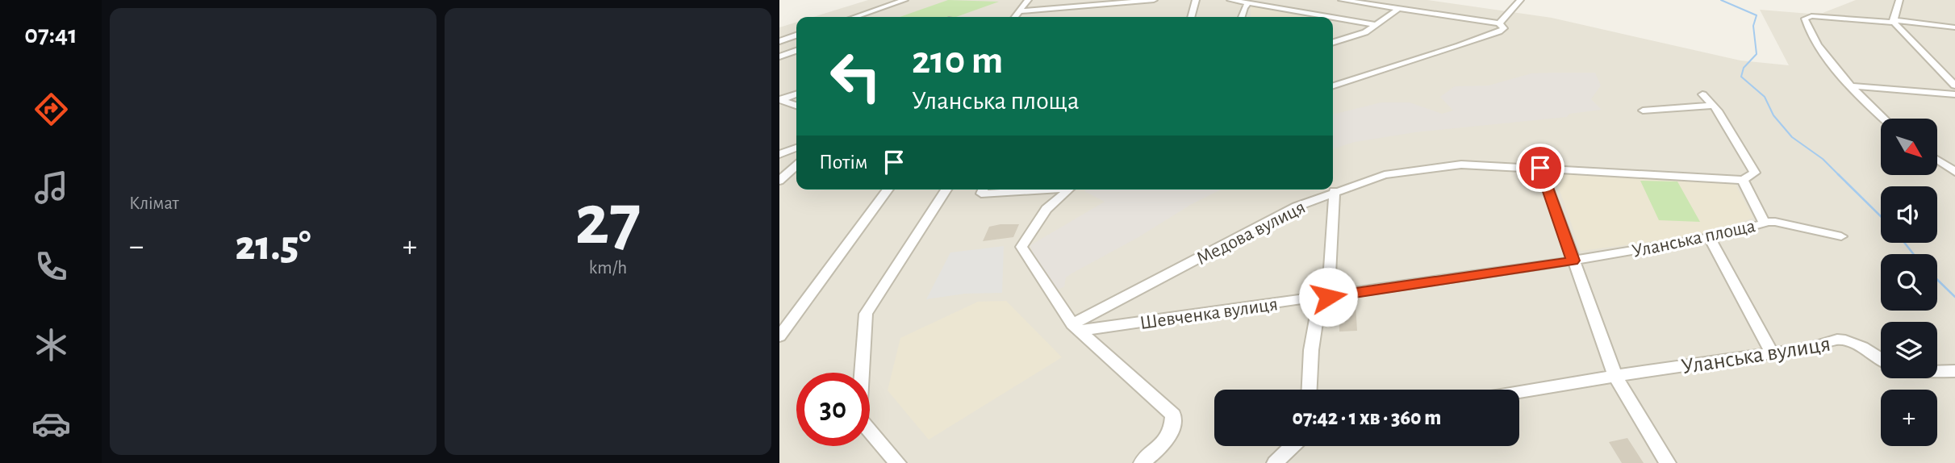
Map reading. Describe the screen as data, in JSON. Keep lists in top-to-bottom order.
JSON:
{
  "streets": {
    "street": [
      "Медова вулиця",
      "Уланська площа",
      "Шевченка вулиця",
      "Уланська вулиця"
    ]
  },
  "crossings": [
    ["Медова вулиця", "Шевченка вулиця"],
    ["Уланська площа", "Шевченка вулиця"]
  ],
  "north": "bottom right",
  "page": {
    "tabs": "07:41",
    "tile": [
      "Клімат",
      ["27", "km/h"]
    ],
    "turn": ["210 m", "Уланська площа"],
    "map_buttons": "+",
    "then": "Потім",
    "heat": ["−", "21.5°", "+"],
    "limit": "30",
    "trip": "07:42 · 1 хв · 360 m"
  }
}
